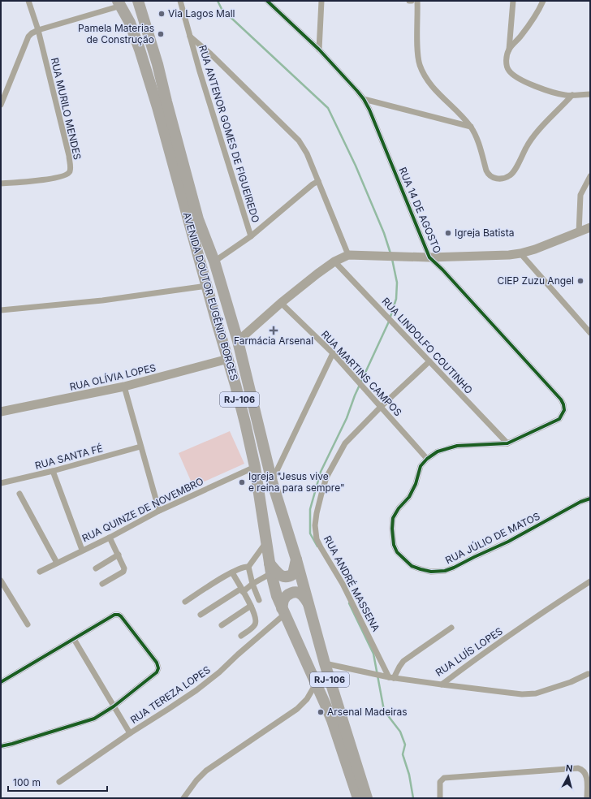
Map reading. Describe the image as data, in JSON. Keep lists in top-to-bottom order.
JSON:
{
  "streets": {
    "highway": ["AVENIDA DOUTOR EUGÊNIO BORGES", "RJ-106"],
    "street": [
      "RUA MURILO MENDES",
      "RUA ANTENOR GOMES DE FIGUEIREDO",
      "RUA 14 DE AGOSTO",
      "RUA LINDOLFO COUTINHO",
      "RUA MARTINS CAMPOS",
      "RUA OLÍVIA LOPES",
      "RUA SANTA FÉ",
      "RUA QUINZE DE NOVEMBRO",
      "RUA JÚLIO DE MATOS",
      "RUA ANDRÉ MASSENA",
      "RUA LUÍS LOPES",
      "RUA TEREZA LOPES"
    ]
  },
  "crossings": [
    ["RUA 14 DE AGOSTO", "RUA JÚLIO DE MATOS"],
    ["AVENIDA DOUTOR EUGÊNIO BORGES", "RUA OLÍVIA LOPES"],
    ["AVENIDA DOUTOR EUGÊNIO BORGES", "RUA QUINZE DE NOVEMBRO"],
    ["AVENIDA DOUTOR EUGÊNIO BORGES", "RUA LUÍS LOPES"],
    ["AVENIDA DOUTOR EUGÊNIO BORGES", "RUA TEREZA LOPES"],
    ["RUA LINDOLFO COUTINHO", "RUA JÚLIO DE MATOS"],
    ["RUA LINDOLFO COUTINHO", "RUA ANDRÉ MASSENA"],
    ["RUA MARTINS CAMPOS", "RUA JÚLIO DE MATOS"],
    ["RUA MARTINS CAMPOS", "RUA ANDRÉ MASSENA"],
    ["RUA ANDRÉ MASSENA", "RUA LUÍS LOPES"]
  ],
  "places": {
    "other": [
      "Via Lagos Mall",
      "Pamela Materias de Construção",
      "Igreja Batista",
      "CIEP Zuzu Angel",
      "Igreja \"Jesus vive e reina para sempre\"",
      "Arsenal Madeiras"
    ],
    "health": ["Farmácia Arsenal"]
  },
  "scale_bar": "100 m",
  "north": "top"
}
